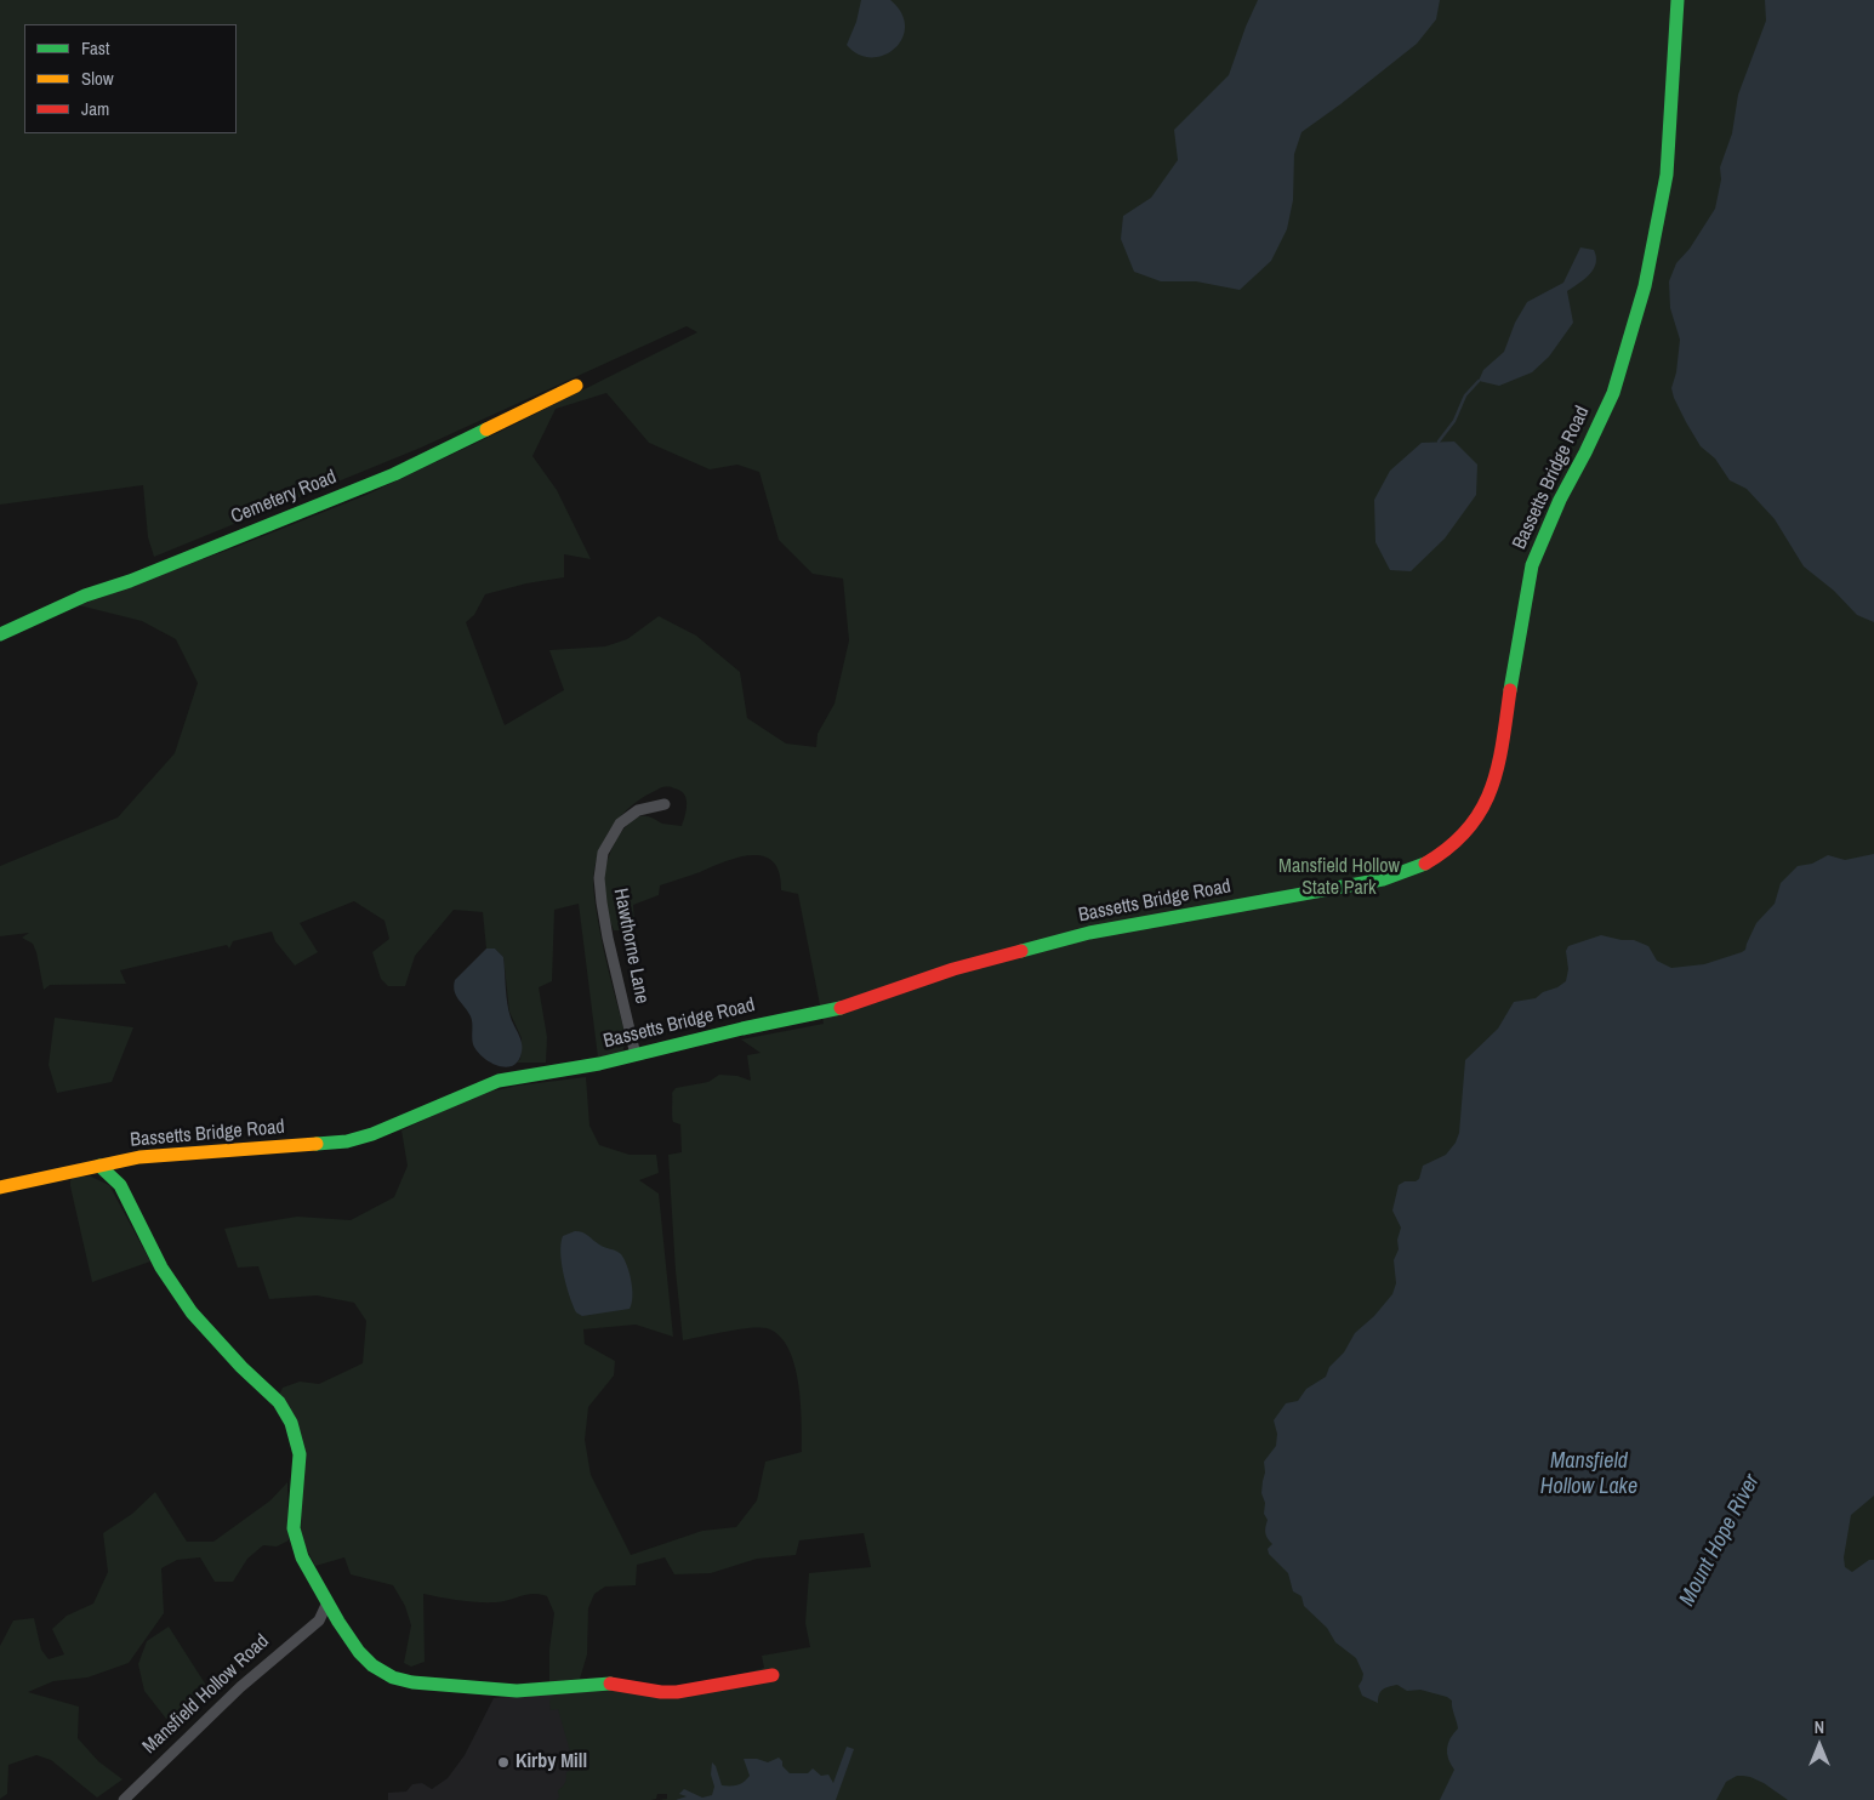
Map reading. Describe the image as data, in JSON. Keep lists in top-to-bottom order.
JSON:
{
  "streets": {
    "street": [
      "Bassetts Bridge Road",
      "Cemetery Road",
      "Hawthorne Lane",
      "Mansfield Hollow Road"
    ]
  },
  "crossings": [
    ["Bassetts Bridge Road", "Hawthorne Lane"]
  ],
  "water": ["Mansfield Hollow Lake", "Mount Hope River"],
  "parks": ["Mansfield Hollow State Park"],
  "places": ["Kirby Mill"],
  "legend": ["Fast", "Slow", "Jam"],
  "north": "top"
}
